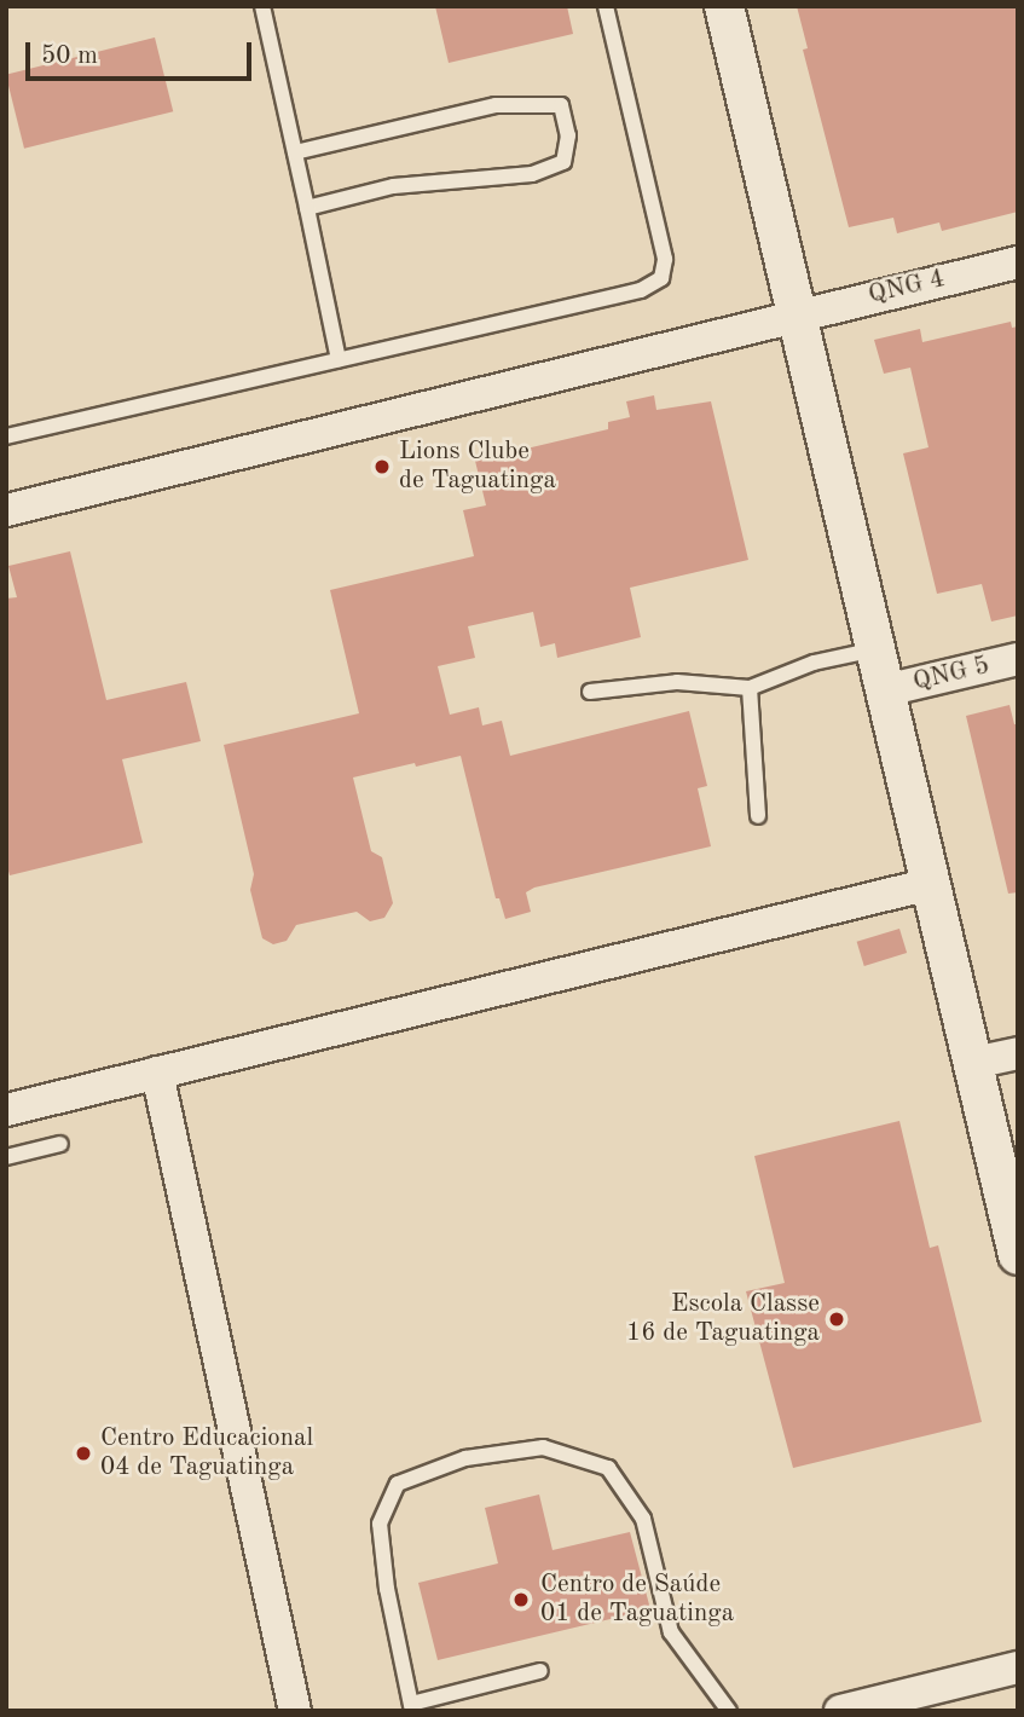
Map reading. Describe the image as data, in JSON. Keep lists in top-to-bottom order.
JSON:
{
  "streets": {
    "street": ["QNG 4", "QNG 5"]
  },
  "places": [
    "Lions Clube de Taguatinga",
    "Escola Classe 16 de Taguatinga",
    "Centro Educacional 04 de Taguatinga",
    "Centro de Saúde 01 de Taguatinga"
  ],
  "scale_bar": "50 m"
}
